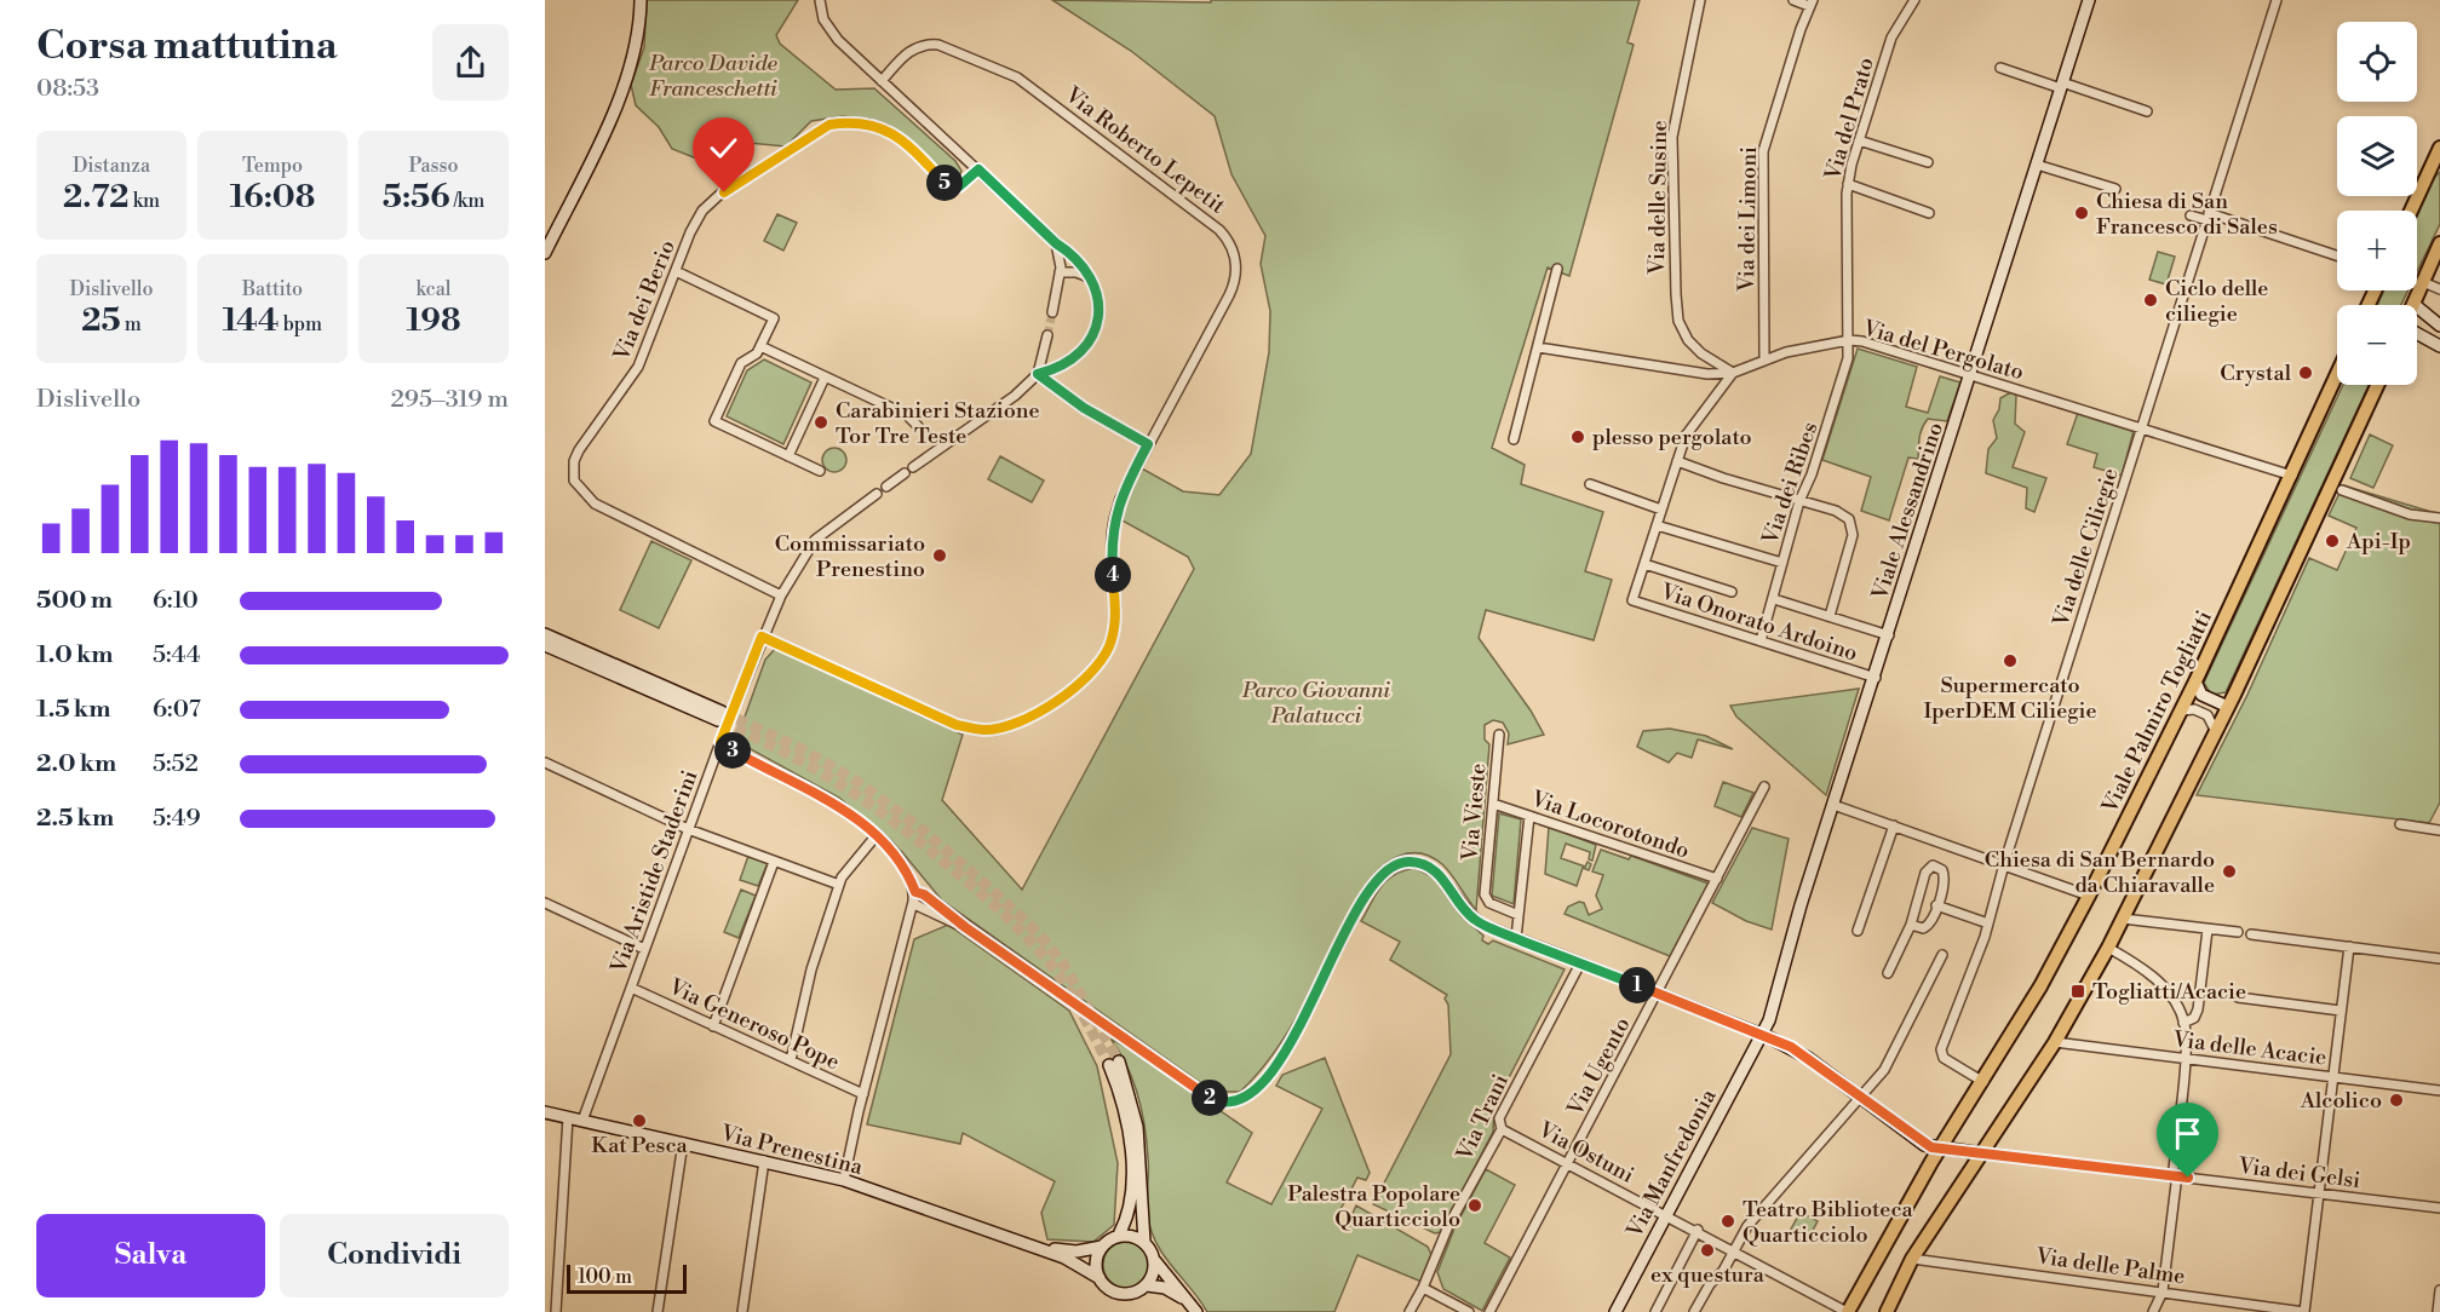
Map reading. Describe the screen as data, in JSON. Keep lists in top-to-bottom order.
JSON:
{
  "streets": {
    "main road": ["Viale Palmiro Togliatti"],
    "street": [
      "Via del Prato",
      "Via Roberto Lepetit",
      "Via delle Susine",
      "Via dei Limoni",
      "Via dei Berio",
      "Via del Pergolato",
      "Via dei Ribes",
      "Viale Alessandrino",
      "Via delle Ciliegie",
      "Via Onorato Ardoino",
      "Via Vieste",
      "Via Locorotondo",
      "Via Aristide Staderini",
      "Via Generoso Pope",
      "Via delle Acacie",
      "Via Ugento",
      "Via Trani",
      "Via Prenestina",
      "Via Ostuni",
      "Via Manfredonia",
      "Via dei Gelsi",
      "Via delle Palme"
    ]
  },
  "crossings": [
    ["Via del Prato", "Via del Pergolato"],
    ["Via del Prato", "Via dei Ribes"],
    ["Via Roberto Lepetit", "Via Aristide Staderini"],
    ["Via delle Susine", "Via del Pergolato"],
    ["Via dei Limoni", "Via del Pergolato"],
    ["Via dei Berio", "Via Aristide Staderini"],
    ["Via del Pergolato", "Via dei Ribes"],
    ["Via del Pergolato", "Viale Alessandrino"],
    ["Via del Pergolato", "Via delle Ciliegie"],
    ["Via del Pergolato", "Via Onorato Ardoino"],
    ["Via del Pergolato", "Viale Palmiro Togliatti"],
    ["Viale Alessandrino", "Via Onorato Ardoino"],
    ["Viale Alessandrino", "Via Manfredonia"],
    ["Via delle Ciliegie", "Viale Palmiro Togliatti"],
    ["Viale Palmiro Togliatti", "Via Ostuni"],
    ["Via Vieste", "Via Locorotondo"],
    ["Via Locorotondo", "Via Ugento"],
    ["Via Aristide Staderini", "Via Generoso Pope"],
    ["Via Aristide Staderini", "Via Prenestina"],
    ["Via Ugento", "Via Ostuni"],
    ["Via Trani", "Via Ostuni"],
    ["Via Ostuni", "Via Manfredonia"]
  ],
  "parks": ["Parco Davide Franceschetti", "Parco Giovanni Palatucci"],
  "places": {
    "other": [
      "Chiesa di San Francesco di Sales",
      "Ciclo delle ciliegie",
      "Crystal",
      "Carabinieri Stazione Tor Tre Teste",
      "plesso pergolato",
      "Api-Ip",
      "Commissariato Prenestino",
      "Supermercato IperDEM Ciliegie",
      "Chiesa di San Bernardo da Chiaravalle",
      "Alcolico",
      "Kat Pesca",
      "Palestra Popolare Quarticciolo",
      "Teatro Biblioteca Quarticciolo",
      "ex questura"
    ],
    "transit": ["Togliatti/Acacie"]
  },
  "scale_bar": "100 m",
  "page": {
    "heading": ["Corsa mattutina", "08:53"],
    "map_buttons": ["+", "−"],
    "stats": [
      ["Distanza", "2.72 km"],
      ["Tempo", "16:08"],
      ["Passo", "5:56 /km"],
      ["Dislivello", "25 m"],
      ["Battito", "144 bpm"],
      ["kcal", "198"]
    ],
    "pins": [
      "5",
      "4",
      "3",
      "1",
      "2"
    ],
    "chart": ["Dislivello", "295–319 m"],
    "list": [
      {
        "name": "500 m",
        "note": "6:10"
      },
      {
        "name": "1.0 km",
        "note": "5:44"
      },
      {
        "name": "1.5 km",
        "note": "6:07"
      },
      {
        "name": "2.0 km",
        "note": "5:52"
      },
      {
        "name": "2.5 km",
        "note": "5:49"
      }
    ],
    "buttons": ["Salva", "Condividi"],
    "scale": "100 m"
  }
}
